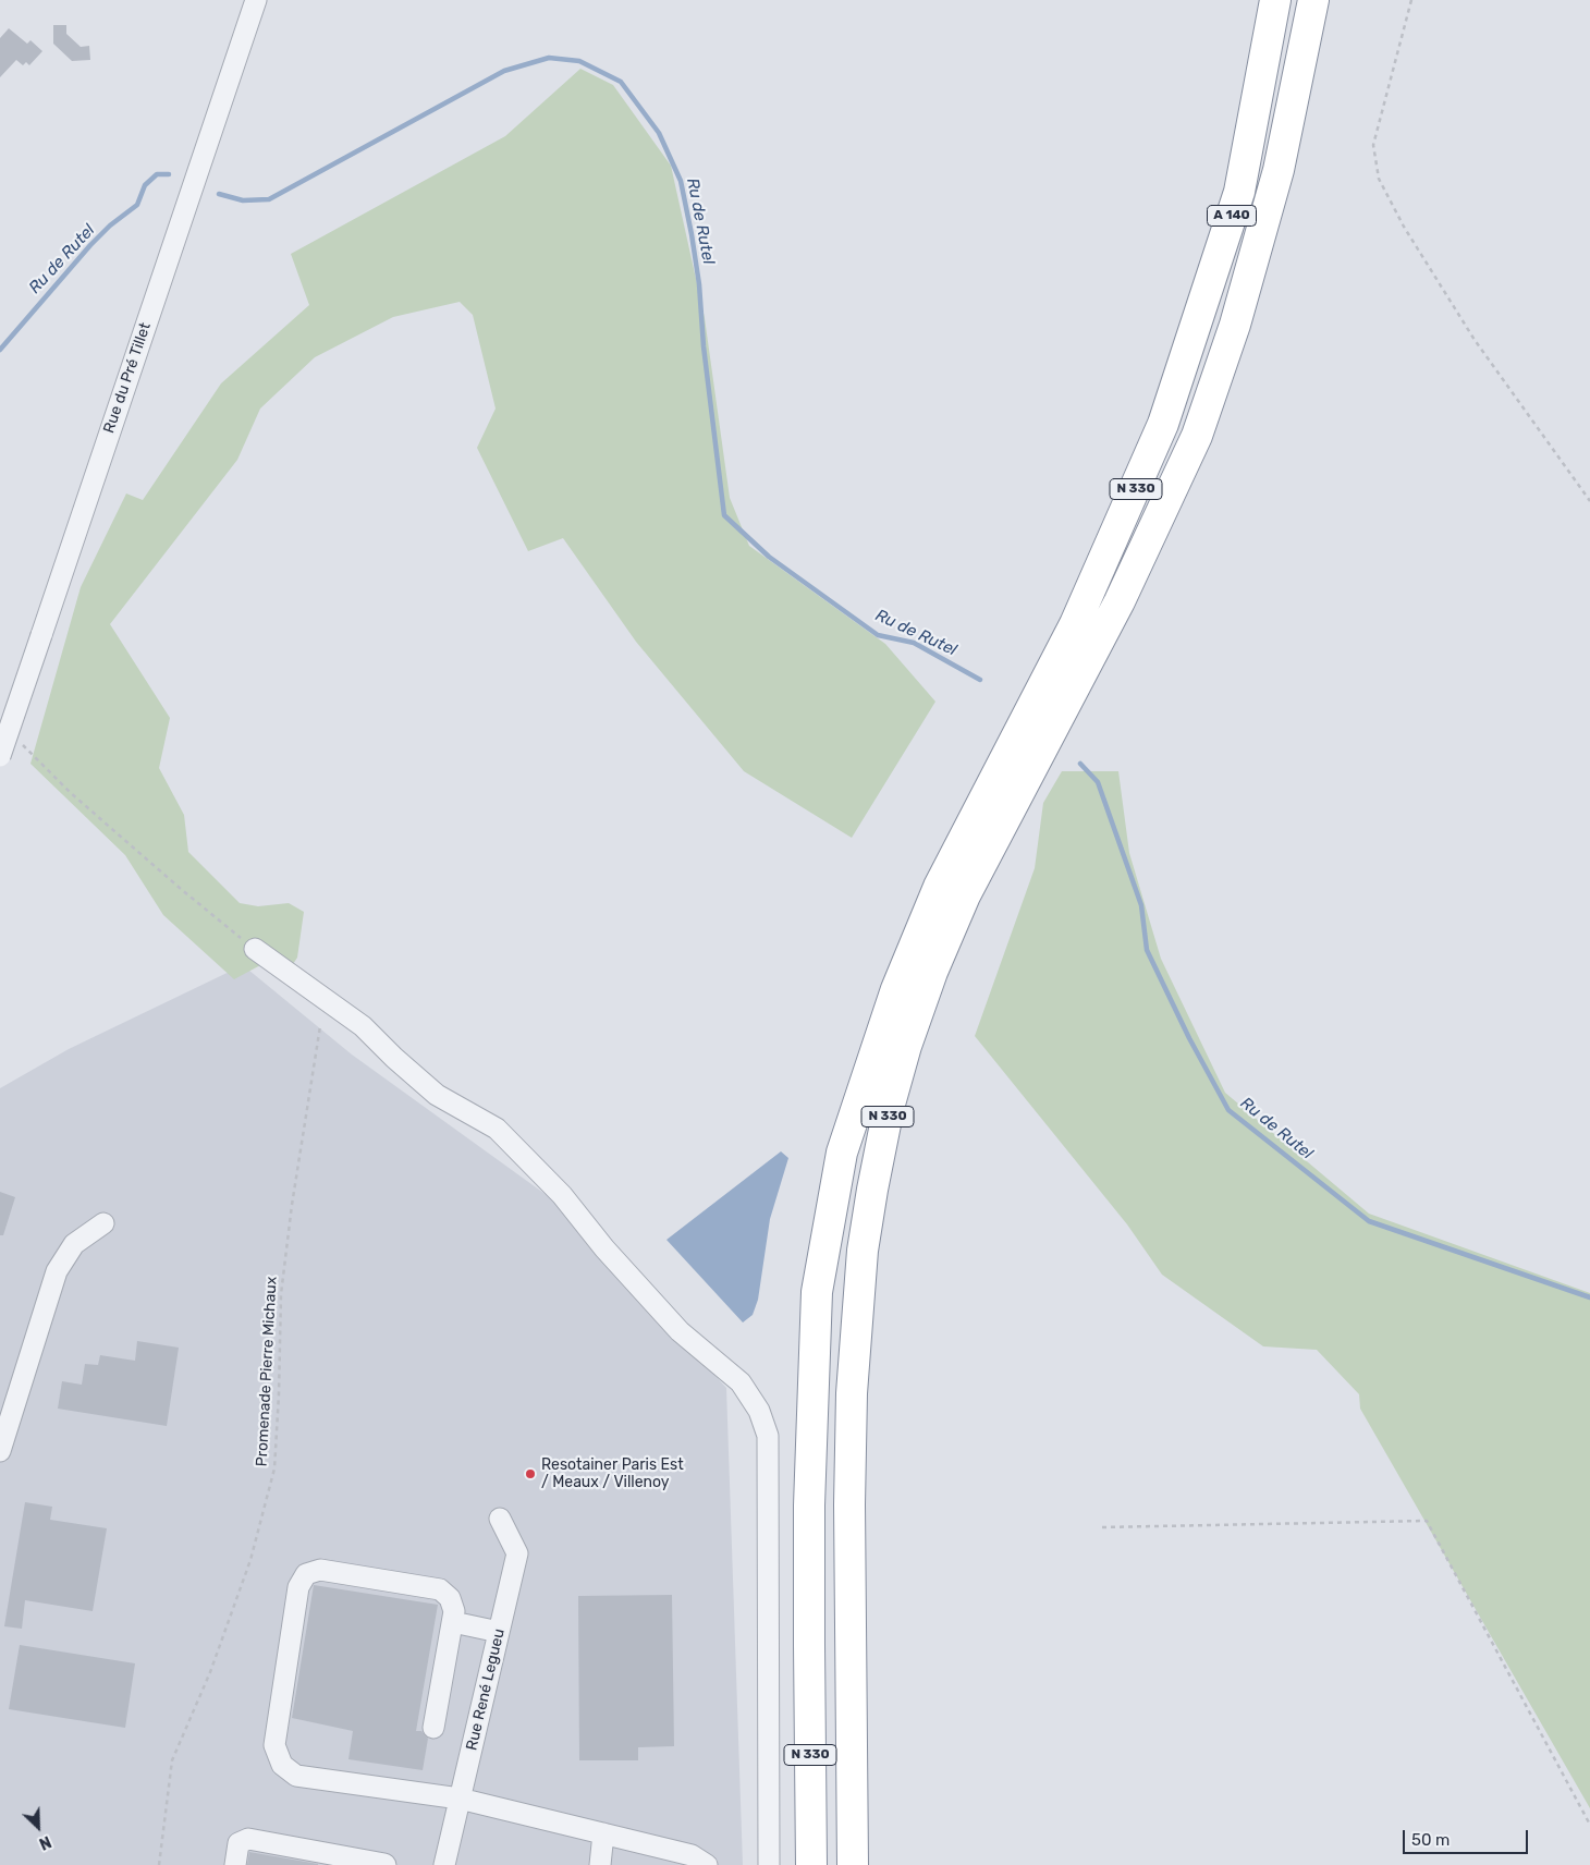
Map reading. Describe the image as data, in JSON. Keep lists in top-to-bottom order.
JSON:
{
  "streets": {
    "highway": ["A 140", "N 330"],
    "street": ["Rue du Pré Tillet", "Rue René Legueu"],
    "path": ["Promenade Pierre Michaux"]
  },
  "crossings": [
    ["A 140", "N 330"]
  ],
  "water": ["Ru de Rutel"],
  "places": ["Resotainer Paris Est / Meaux / Villenoy"],
  "scale_bar": "50 m",
  "north": "bottom right"
}
